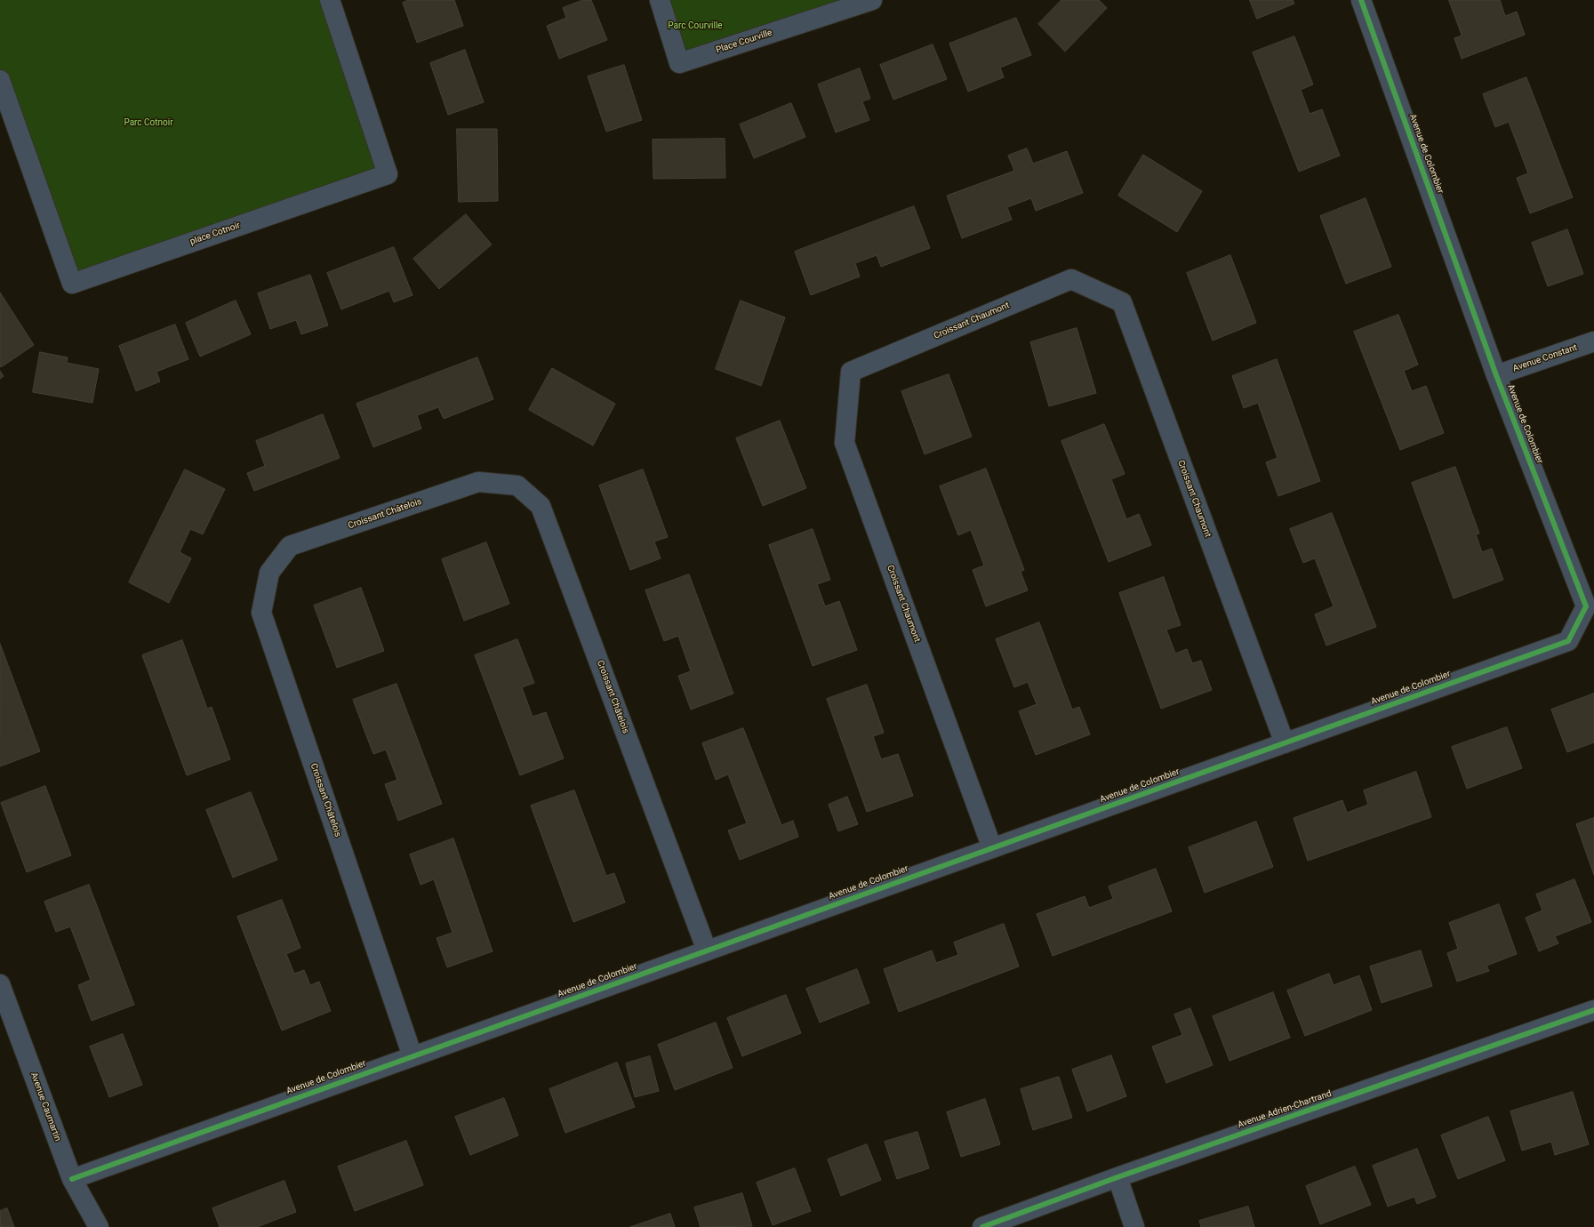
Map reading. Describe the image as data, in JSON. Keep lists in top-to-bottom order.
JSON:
{
  "streets": {
    "street": [
      "Place Courville",
      "Avenue de Colombier",
      "place Cotnoir",
      "Croissant Chaumont",
      "Avenue Constant",
      "Croissant Châtelois",
      "Avenue Caumartin",
      "Avenue Adrien-Chartrand"
    ]
  },
  "crossings": [
    ["Avenue de Colombier", "Croissant Chaumont"],
    ["Avenue de Colombier", "Avenue Constant"],
    ["Avenue de Colombier", "Croissant Châtelois"],
    ["Avenue de Colombier", "Avenue Caumartin"]
  ],
  "parks": ["Parc Courville", "Parc Cotnoir"]
}
